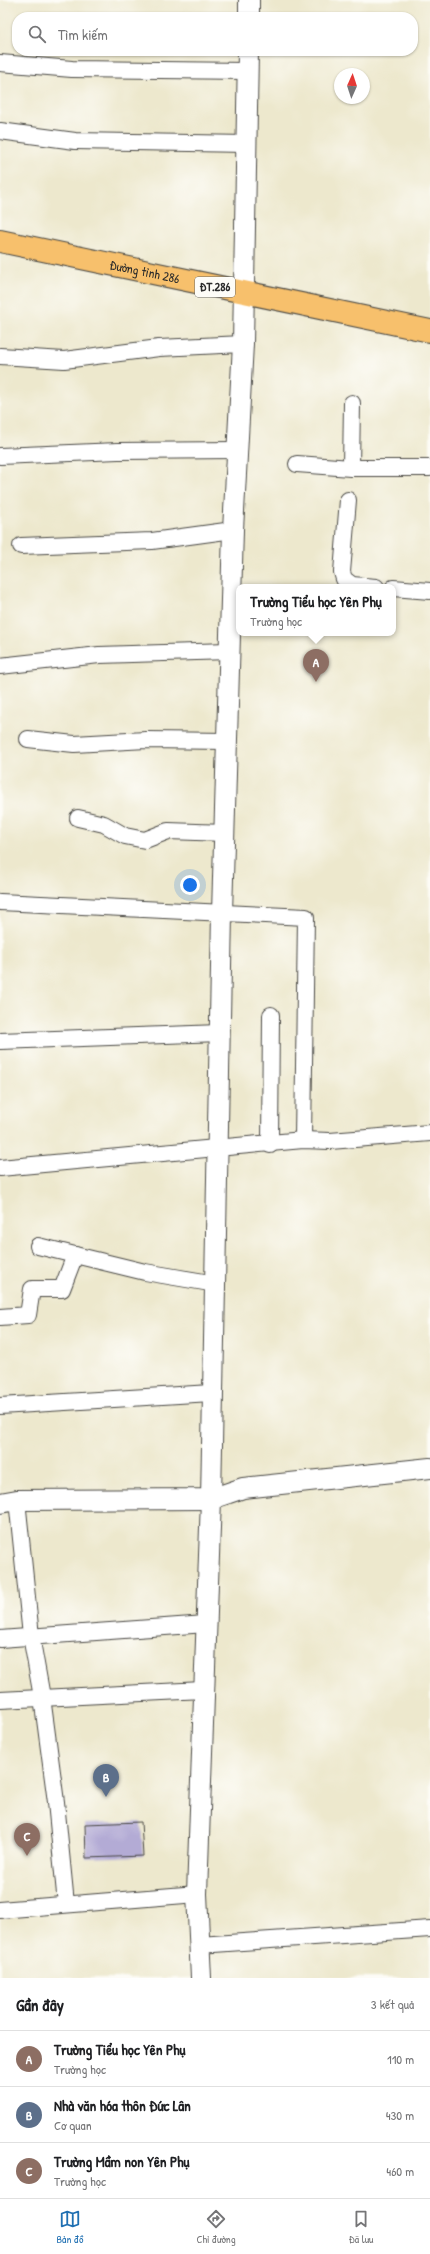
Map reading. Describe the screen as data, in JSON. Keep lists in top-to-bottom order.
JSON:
{
  "streets": {
    "main road": ["Đường tỉnh 286", "ĐT.286"]
  },
  "north": "top",
  "page": {
    "search": "Tìm kiếm",
    "popup": ["Trường Tiểu học Yên Phụ", "Trường học"],
    "pins": ["A", "B", "C"],
    "heading": ["Gần đây", "3 kết quả"],
    "list": [
      {
        "mark": "A",
        "name": "Trường Tiểu học Yên Phụ",
        "note": "Trường học",
        "value": "110 m"
      },
      {
        "mark": "B",
        "name": "Nhà văn hóa thôn Đức Lân",
        "note": "Cơ quan",
        "value": "430 m"
      },
      {
        "mark": "C",
        "name": "Trường Mầm non Yên Phụ",
        "note": "Trường học",
        "value": "460 m"
      }
    ],
    "nav": ["Bản đồ", "Chỉ đường", "Đã lưu"]
  }
}
